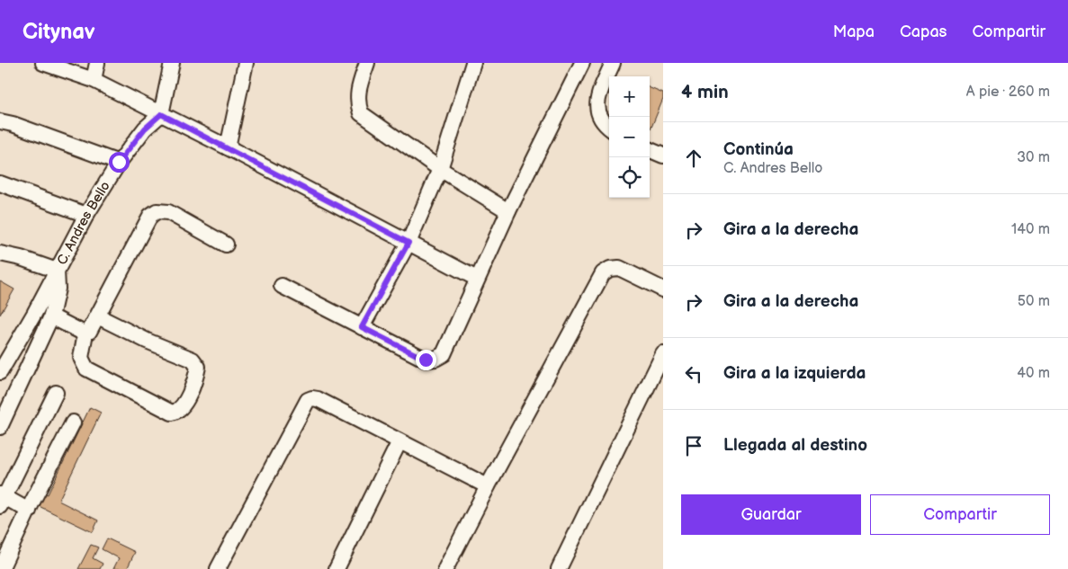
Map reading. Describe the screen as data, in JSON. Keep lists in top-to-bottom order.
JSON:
{
  "streets": {
    "street": ["C. Andres Bello"]
  },
  "page": {
    "header": "Citynav",
    "nav": ["Mapa", "Capas", "Compartir"],
    "heading": ["4 min", "A pie · 260 m"],
    "map_buttons": ["+", "−"],
    "list": [
      ["Continúa", "C. Andres Bello", "30 m"],
      ["Gira a la derecha", "140 m"],
      ["Gira a la derecha", "50 m"],
      ["Gira a la izquierda", "40 m"],
      "Llegada al destino"
    ],
    "buttons": ["Guardar", "Compartir"]
  }
}
